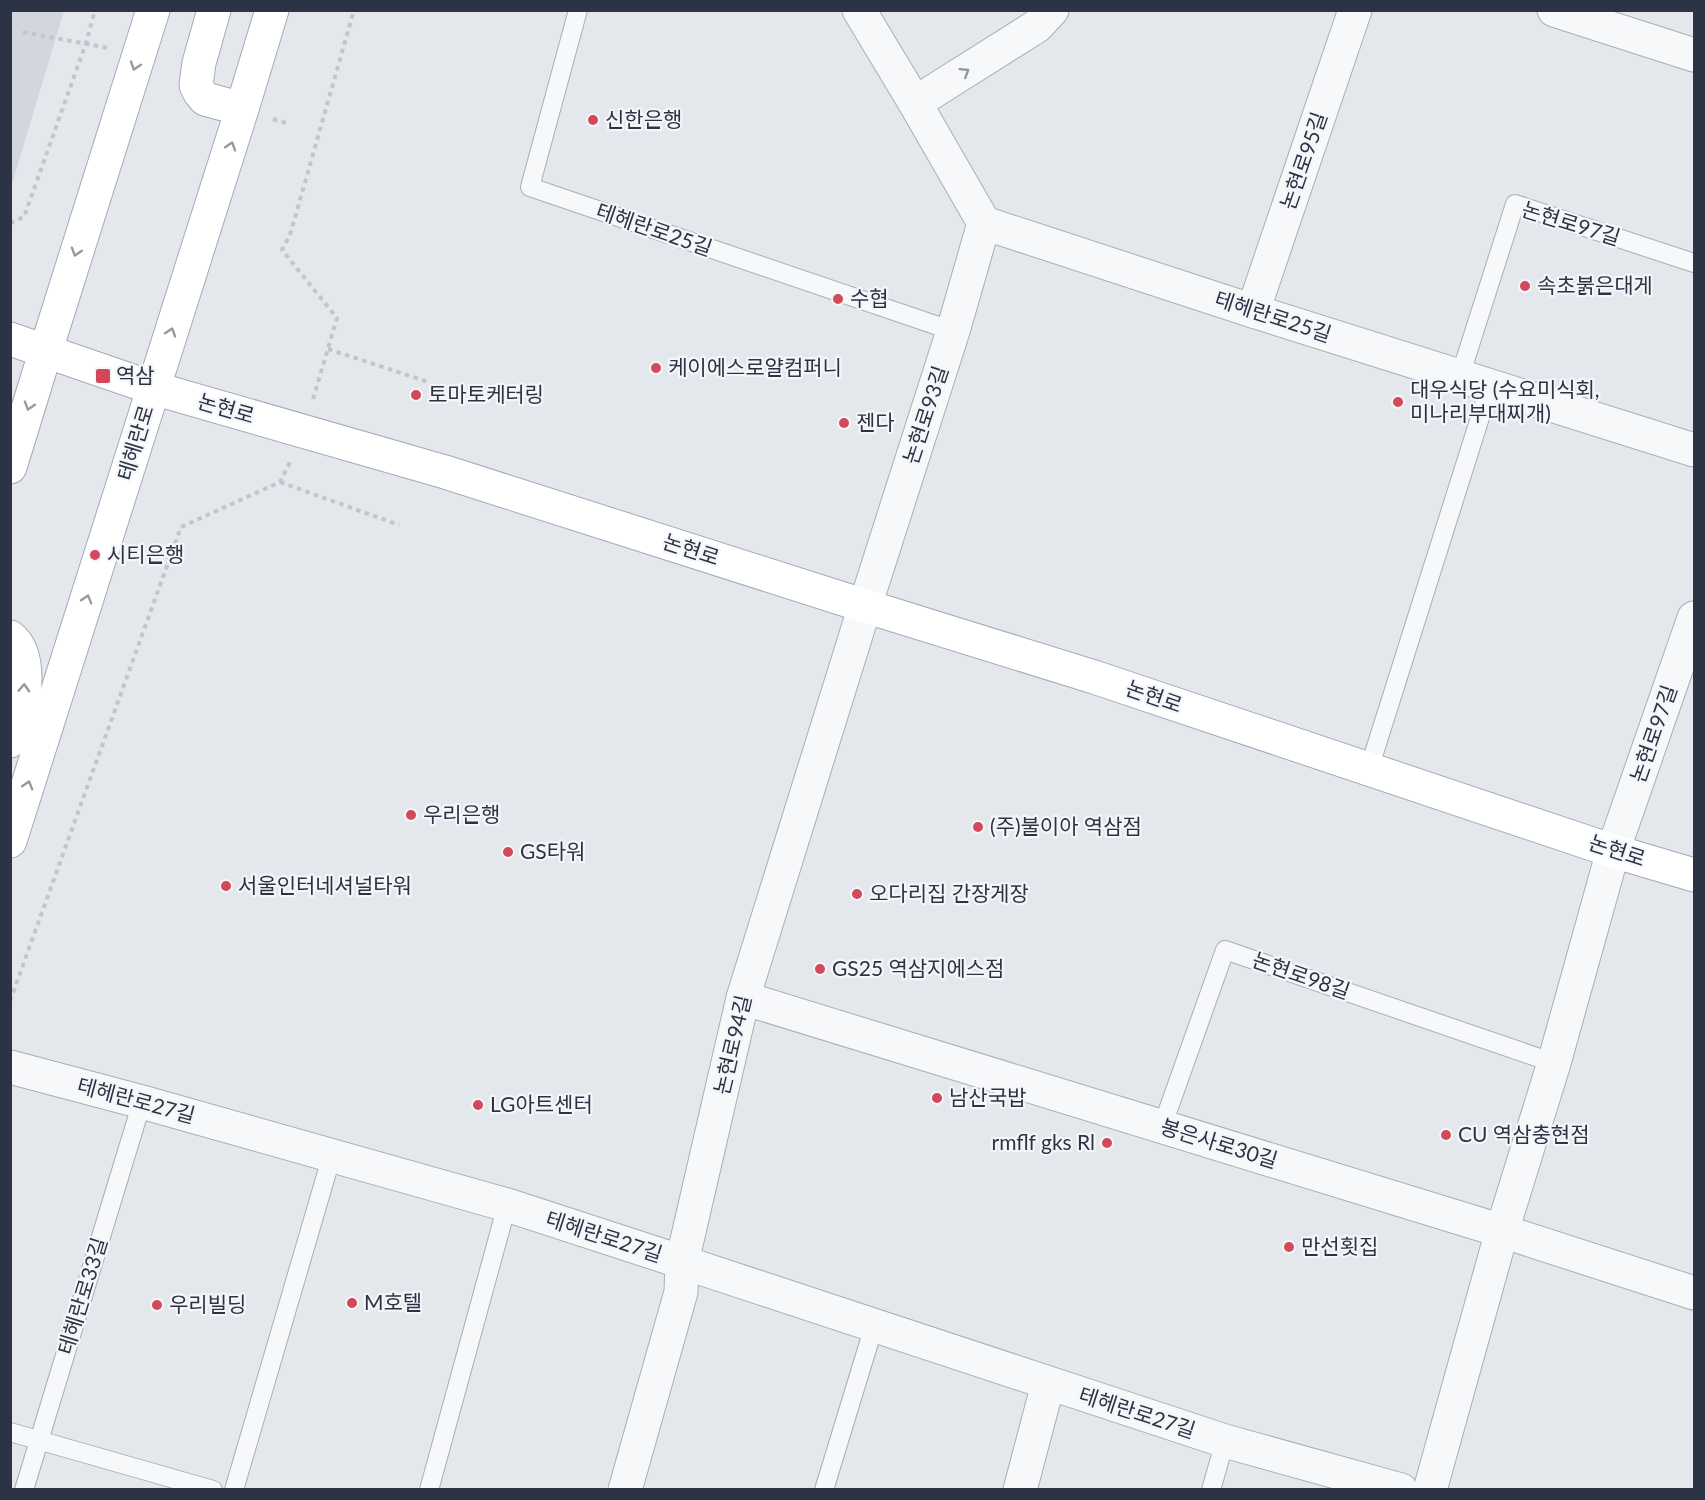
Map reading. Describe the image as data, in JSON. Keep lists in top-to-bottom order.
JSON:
{
  "streets": {
    "main road": ["논현로", "테헤란로"],
    "street": [
      "논현로95길",
      "논현로97길",
      "테헤란로25길",
      "논현로93길",
      "논현로94길",
      "테헤란로27길",
      "봉은사로30길"
    ],
    "lane": ["논현로98길", "테헤란로33길"]
  },
  "crossings": [
    ["논현로95길", "테헤란로25길"],
    ["논현로97길", "테헤란로25길"],
    ["논현로97길", "논현로"],
    ["테헤란로25길", "논현로93길"],
    ["논현로", "논현로93길"],
    ["논현로", "테헤란로"],
    ["논현로", "논현로94길"],
    ["논현로93길", "논현로94길"],
    ["논현로98길", "봉은사로30길"],
    ["논현로94길", "테헤란로27길"],
    ["논현로94길", "봉은사로30길"],
    ["테헤란로27길", "테헤란로33길"]
  ],
  "places": {
    "other": [
      "신한은행",
      "속초붉은대게",
      "수협",
      "케이에스로얄컴퍼니",
      "토마토케터링",
      "대우식당 (수요미식회, 미나리부대찌개)",
      "젠다",
      "시티은행",
      "우리은행",
      "(주)불이아 역삼점",
      "GS타워",
      "서울인터네셔널타워",
      "오다리집 간장게장",
      "GS25 역삼지에스점",
      "남산국밥",
      "LG아트센터",
      "CU 역삼충현점",
      "rmflf gks Rl",
      "만선횟집",
      "M호텔",
      "우리빌딩"
    ],
    "transit": ["역삼"]
  }
}
